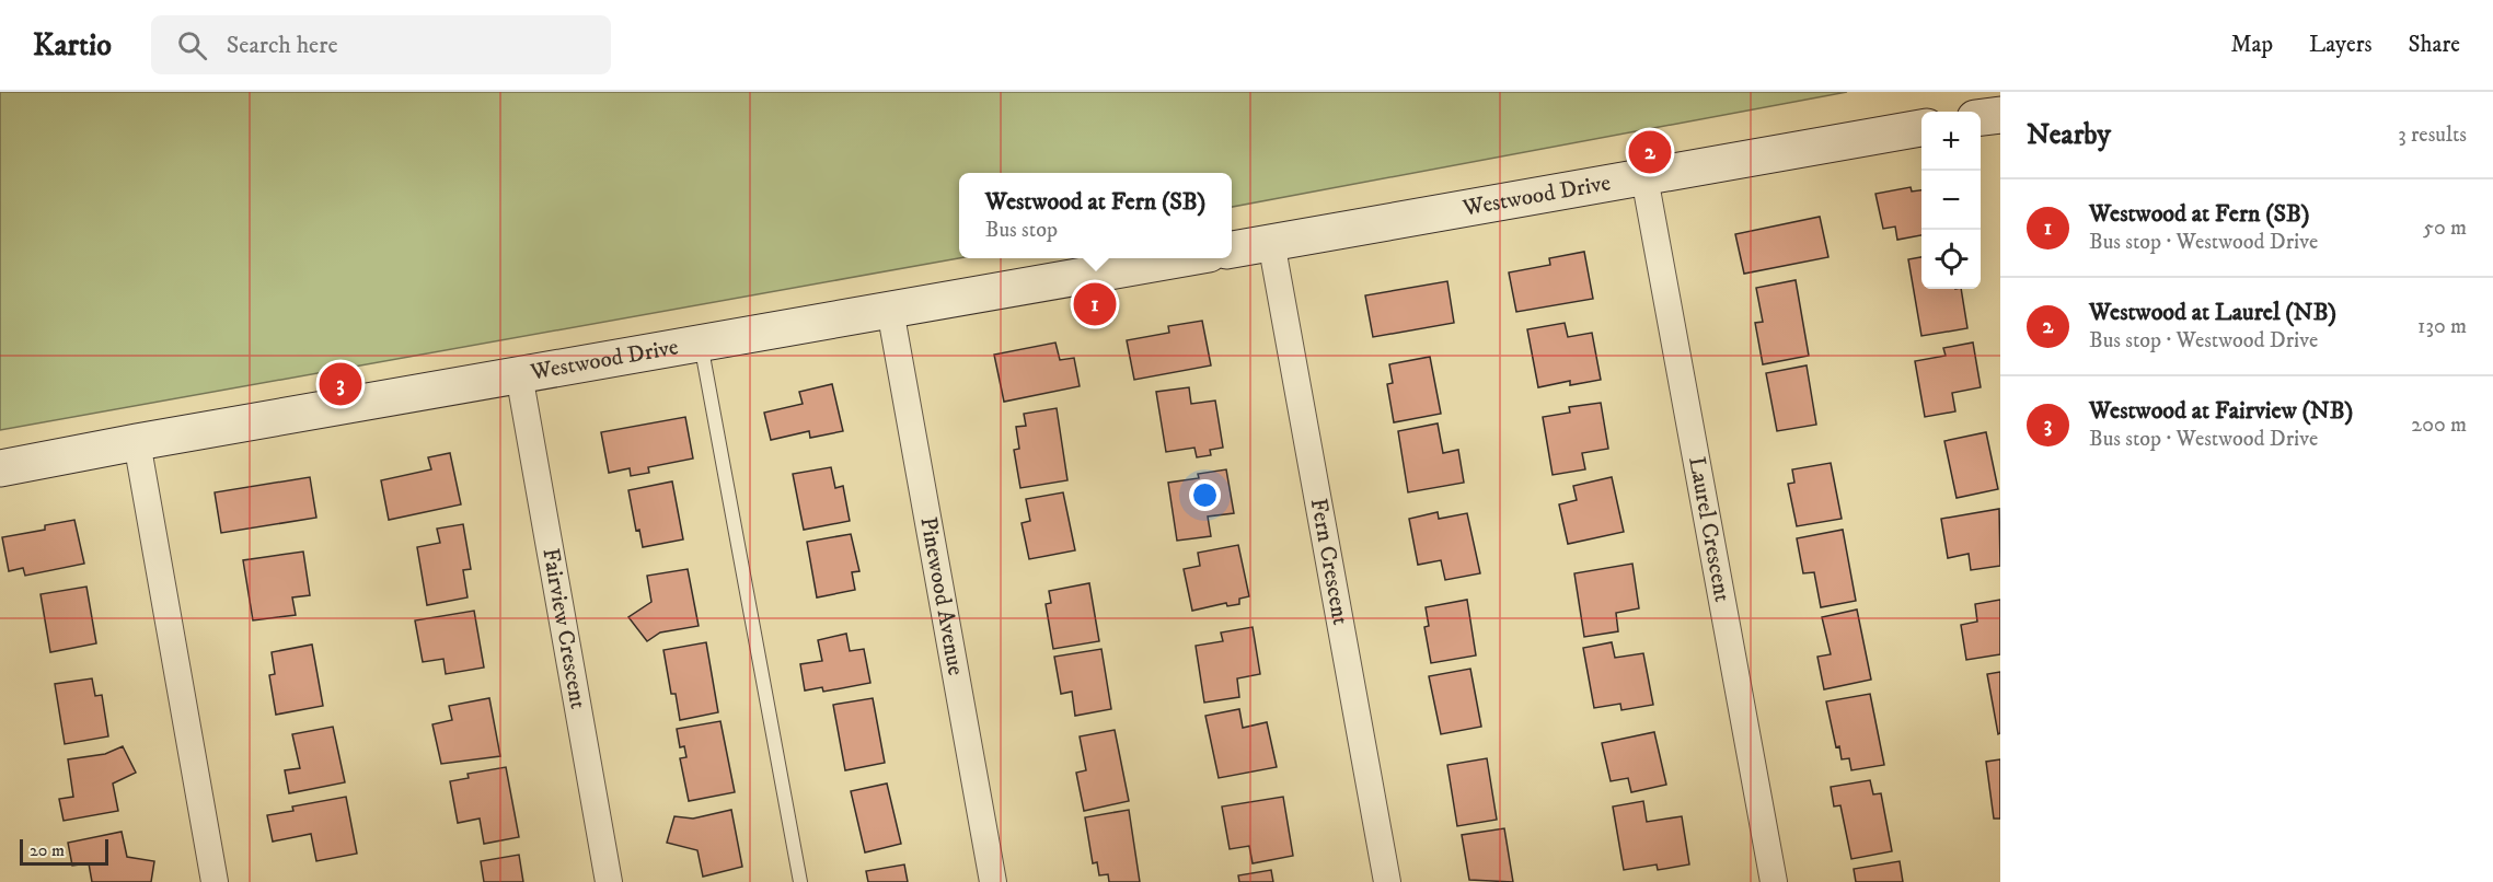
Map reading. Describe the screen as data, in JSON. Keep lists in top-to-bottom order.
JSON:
{
  "streets": {
    "street": [
      "Westwood Drive",
      "Laurel Crescent",
      "Fern Crescent",
      "Pinewood Avenue",
      "Fairview Crescent"
    ]
  },
  "crossings": [
    ["Westwood Drive", "Laurel Crescent"],
    ["Westwood Drive", "Fern Crescent"],
    ["Westwood Drive", "Pinewood Avenue"],
    ["Westwood Drive", "Fairview Crescent"]
  ],
  "scale_bar": "20 m",
  "page": {
    "header": "Kartio",
    "search": "Search here",
    "nav": ["Map", "Layers", "Share"],
    "heading": ["Nearby", "3 results"],
    "map_buttons": ["+", "−"],
    "pins": ["2", "1", "3"],
    "popup": ["Westwood at Fern (SB)", "Bus stop"],
    "list": [
      {
        "mark": "1",
        "name": "Westwood at Fern (SB)",
        "note": "Bus stop · Westwood Drive",
        "value": "50 m"
      },
      {
        "mark": "2",
        "name": "Westwood at Laurel (NB)",
        "note": "Bus stop · Westwood Drive",
        "value": "130 m"
      },
      {
        "mark": "3",
        "name": "Westwood at Fairview (NB)",
        "note": "Bus stop · Westwood Drive",
        "value": "200 m"
      }
    ],
    "scale": "20 m"
  }
}
